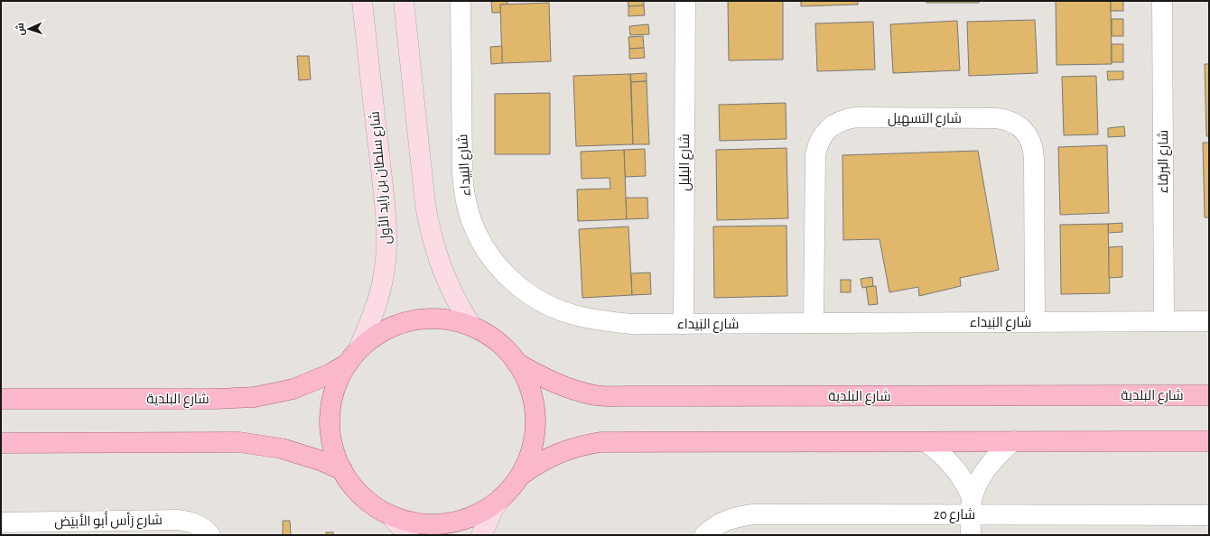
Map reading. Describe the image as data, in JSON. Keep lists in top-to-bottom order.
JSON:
{
  "streets": {
    "main road": ["شارع سلطان بن زايد الأول", "شارع البلدية"],
    "street": [
      "شارع التسهيل",
      "شارع البرقاء",
      "شارع البليل",
      "شارع البَيداء",
      "شارع 20",
      "شارع رَأس أَبو الأَبيَض"
    ]
  },
  "crossings": [
    ["شارع التسهيل", "شارع البَيداء"],
    ["شارع البرقاء", "شارع البَيداء"],
    ["شارع البليل", "شارع البَيداء"],
    ["شارع سلطان بن زايد الأول", "شارع البلدية"]
  ],
  "north": "left"
}
